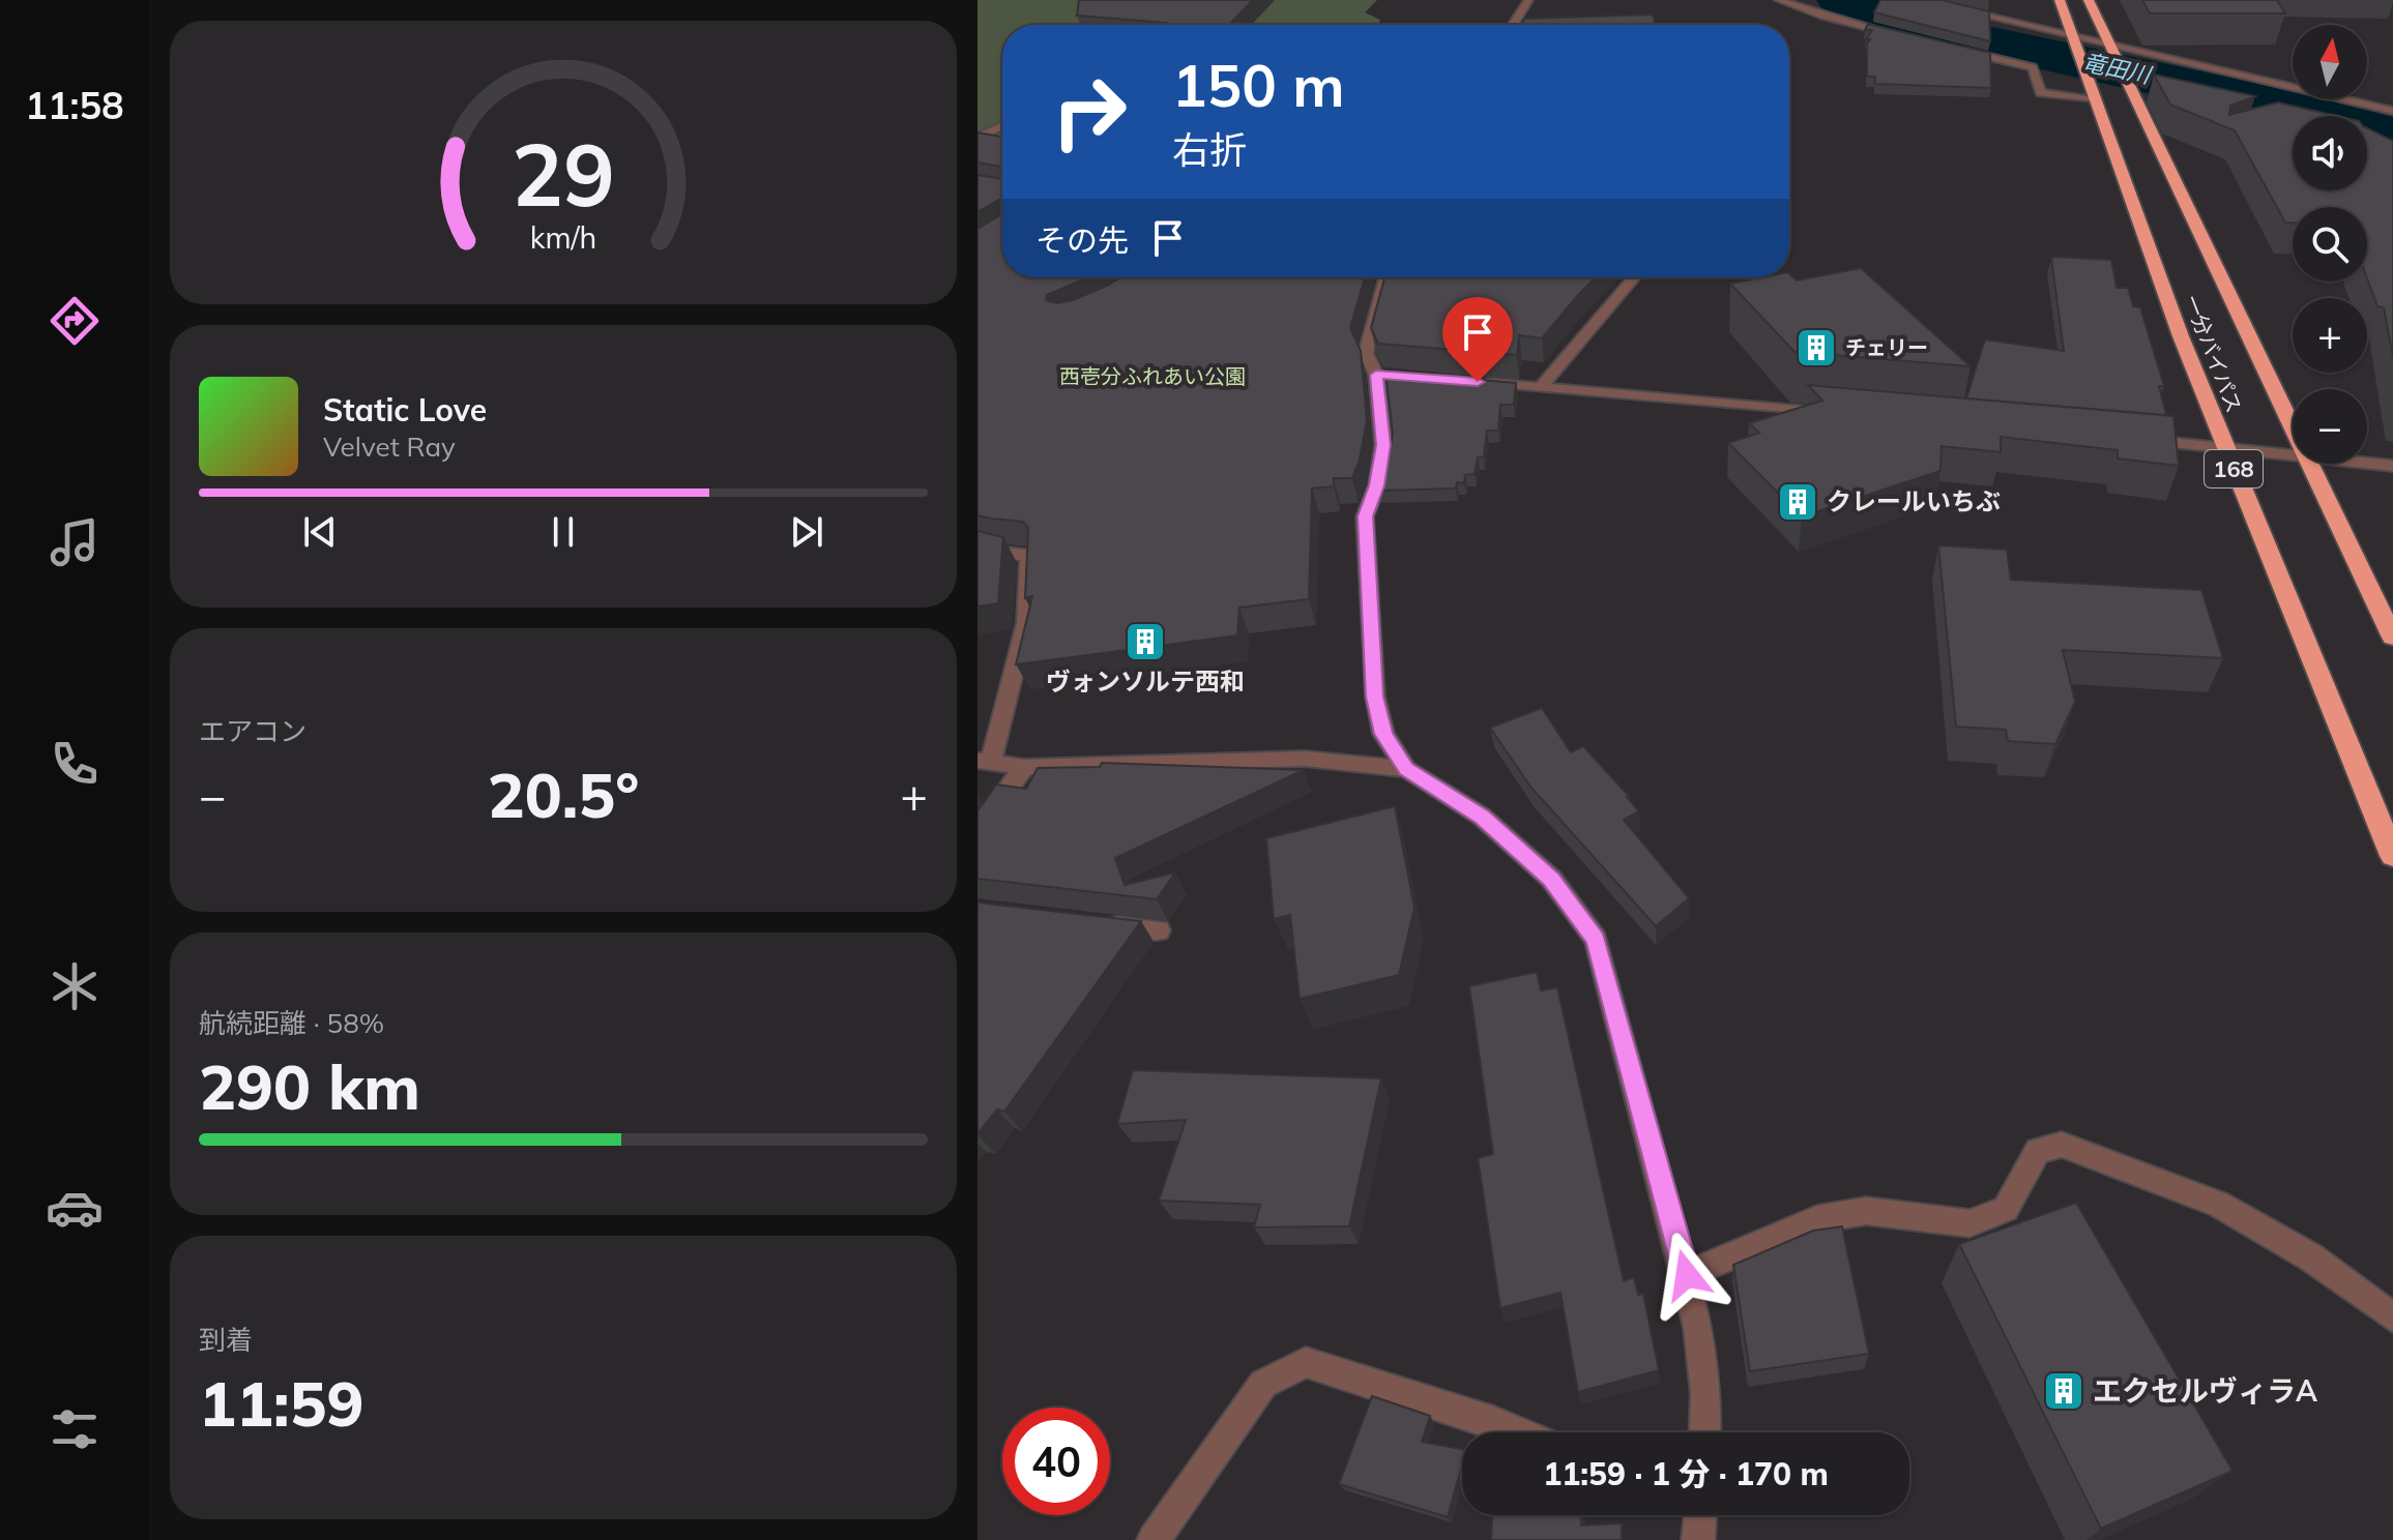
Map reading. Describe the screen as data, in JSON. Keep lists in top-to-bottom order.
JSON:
{
  "streets": {
    "highway": ["一分バイパス", "168"]
  },
  "water": ["竜田川"],
  "parks": ["西壱分ふれあい公園"],
  "places": {
    "building": [
      "チェリー",
      "クレールいちぶ",
      "ヴォンソルテ西和",
      "エクセルヴィラA"
    ]
  },
  "north": "top",
  "page": {
    "tabs": "11:58",
    "map_buttons": ["+", "−"],
    "turn": ["150 m", "右折"],
    "then": "その先",
    "song": ["Static Love", "Velvet Ray"],
    "tile": [
      "エアコン",
      ["航続距離 · 58%", "290 km"],
      ["到着", "11:59"]
    ],
    "heat": ["−", "20.5°", "+"],
    "limit": "40",
    "trip": "11:59 · 1 分 · 170 m",
    "gauge": ["29", "km/h"]
  }
}
